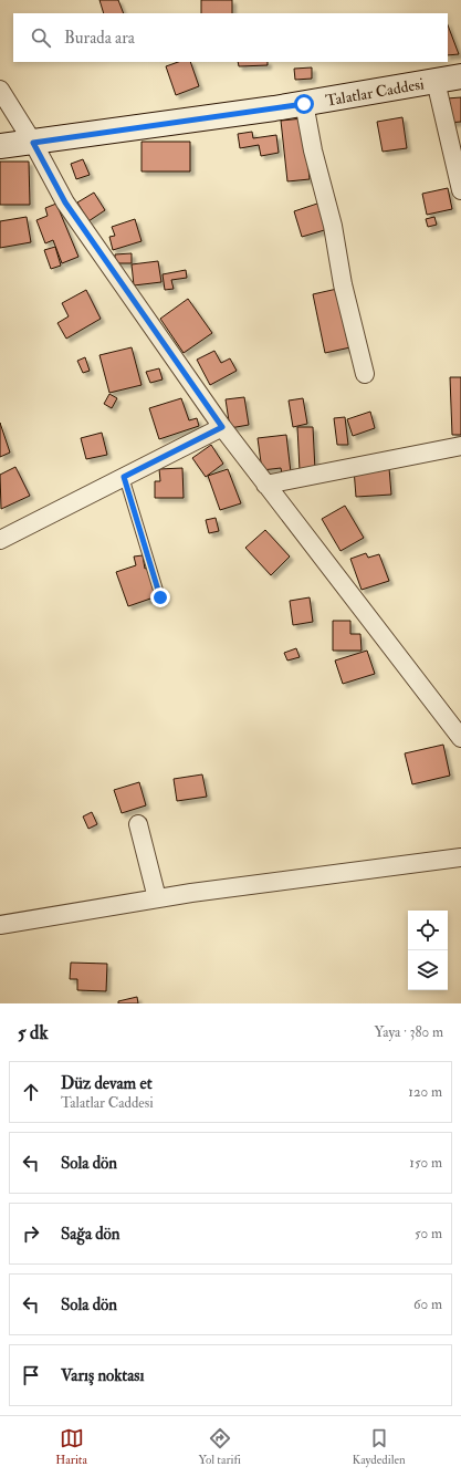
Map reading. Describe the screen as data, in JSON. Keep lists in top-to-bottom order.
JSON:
{
  "streets": {
    "street": ["Talatlar Caddesi"]
  },
  "page": {
    "search": "Burada ara",
    "heading": ["5 dk", "Yaya · 380 m"],
    "list": [
      ["Düz devam et", "Talatlar Caddesi", "120 m"],
      ["Sola dön", "150 m"],
      ["Sağa dön", "50 m"],
      ["Sola dön", "60 m"],
      "Varış noktası"
    ],
    "nav": ["Harita", "Yol tarifi", "Kaydedilen"]
  }
}
